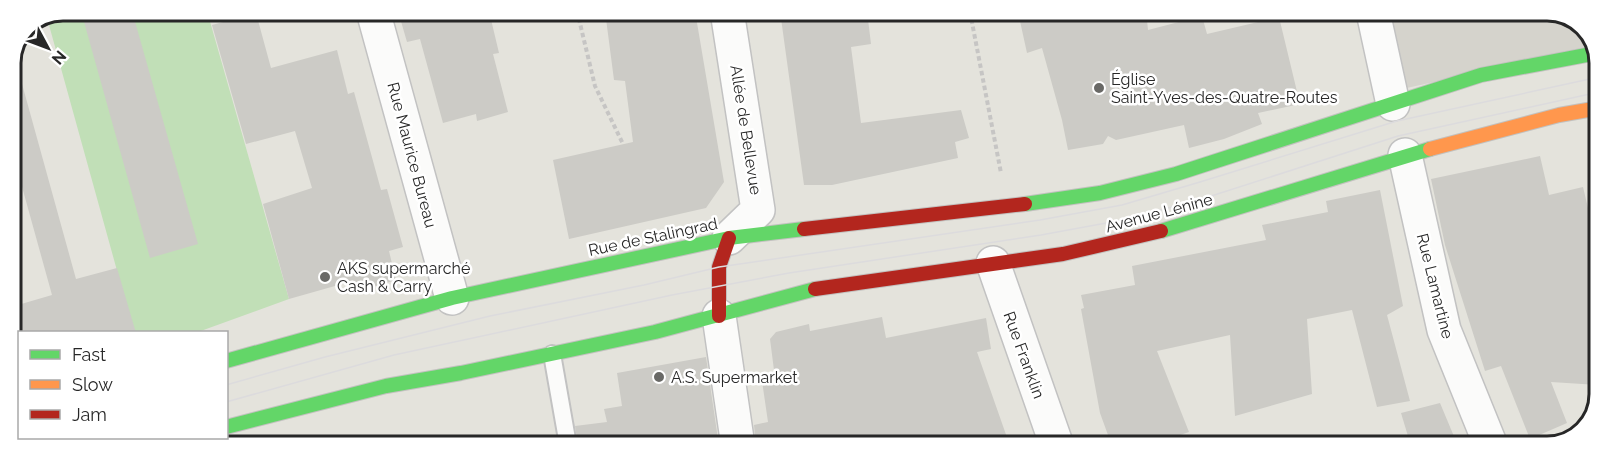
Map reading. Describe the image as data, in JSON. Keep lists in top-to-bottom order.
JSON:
{
  "streets": {
    "main road": ["Avenue Lénine", "Rue de Stalingrad"],
    "street": [
      "Allée de Bellevue",
      "Rue Maurice Bureau",
      "Rue Lamartine",
      "Rue Franklin"
    ]
  },
  "crossings": [
    ["Allée de Bellevue", "Avenue Lénine"],
    ["Allée de Bellevue", "Rue de Stalingrad"],
    ["Rue Maurice Bureau", "Rue de Stalingrad"],
    ["Avenue Lénine", "Rue de Stalingrad"],
    ["Avenue Lénine", "Rue Lamartine"],
    ["Avenue Lénine", "Rue Franklin"]
  ],
  "places": ["Église Saint-Yves-des-Quatre-Routes", "AKS supermarché Cash & Carry", "A.S. Supermarket"],
  "legend": ["Fast", "Slow", "Jam"],
  "north": "bottom right"
}
